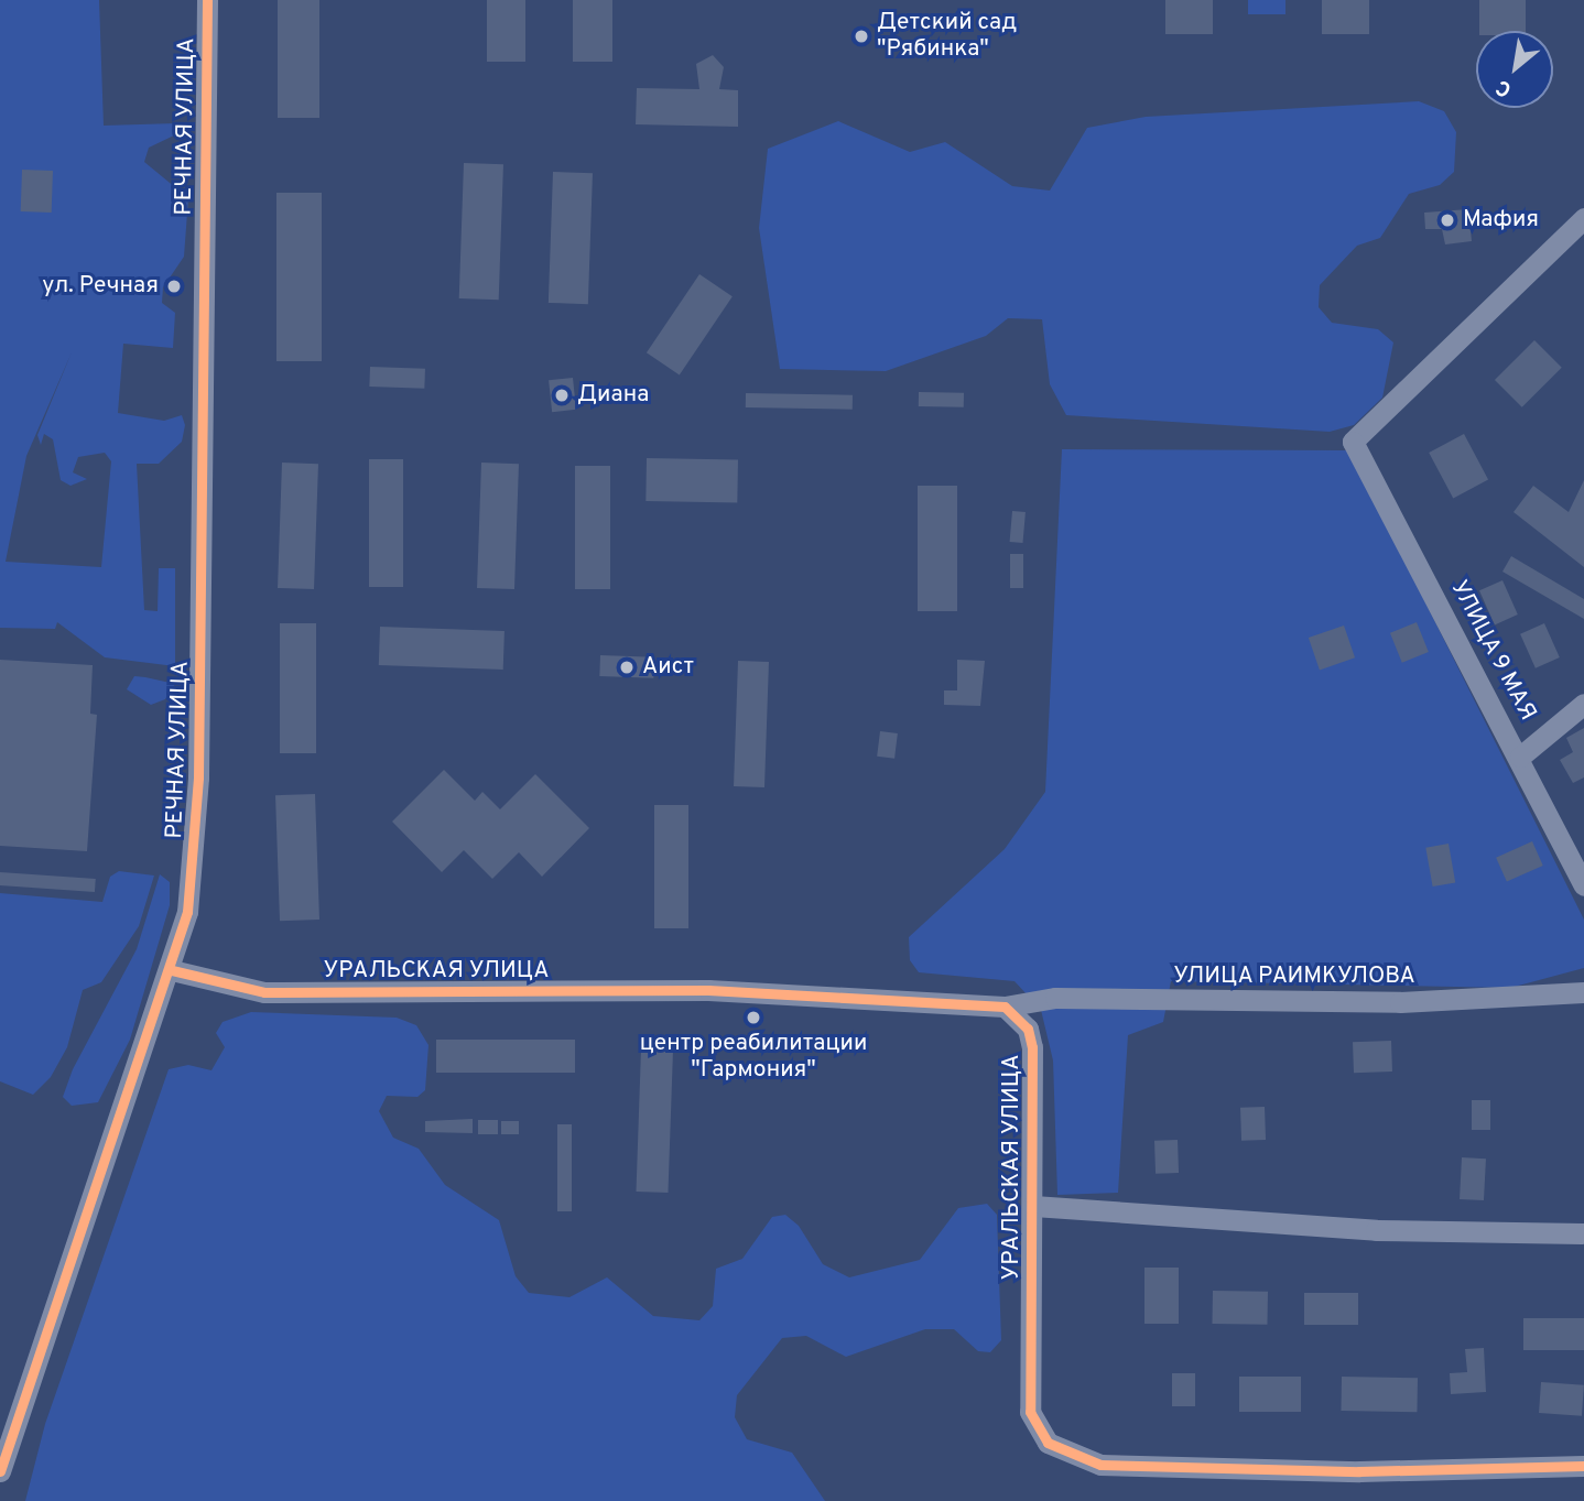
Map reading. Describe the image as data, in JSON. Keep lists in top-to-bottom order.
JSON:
{
  "streets": {
    "street": [
      "РЕЧНАЯ УЛИЦА",
      "УЛИЦА 9 МАЯ",
      "УРАЛЬСКАЯ УЛИЦА",
      "УЛИЦА РАИМКУЛОВА"
    ]
  },
  "crossings": [
    ["РЕЧНАЯ УЛИЦА", "УРАЛЬСКАЯ УЛИЦА"],
    ["УРАЛЬСКАЯ УЛИЦА", "УЛИЦА РАИМКУЛОВА"]
  ],
  "places": [
    "Детский сад \"Рябинка\"",
    "Мафия",
    "ул. Речная",
    "Диана",
    "Аист",
    "центр реабилитации \"Гармония\""
  ],
  "north": "bottom left"
}
